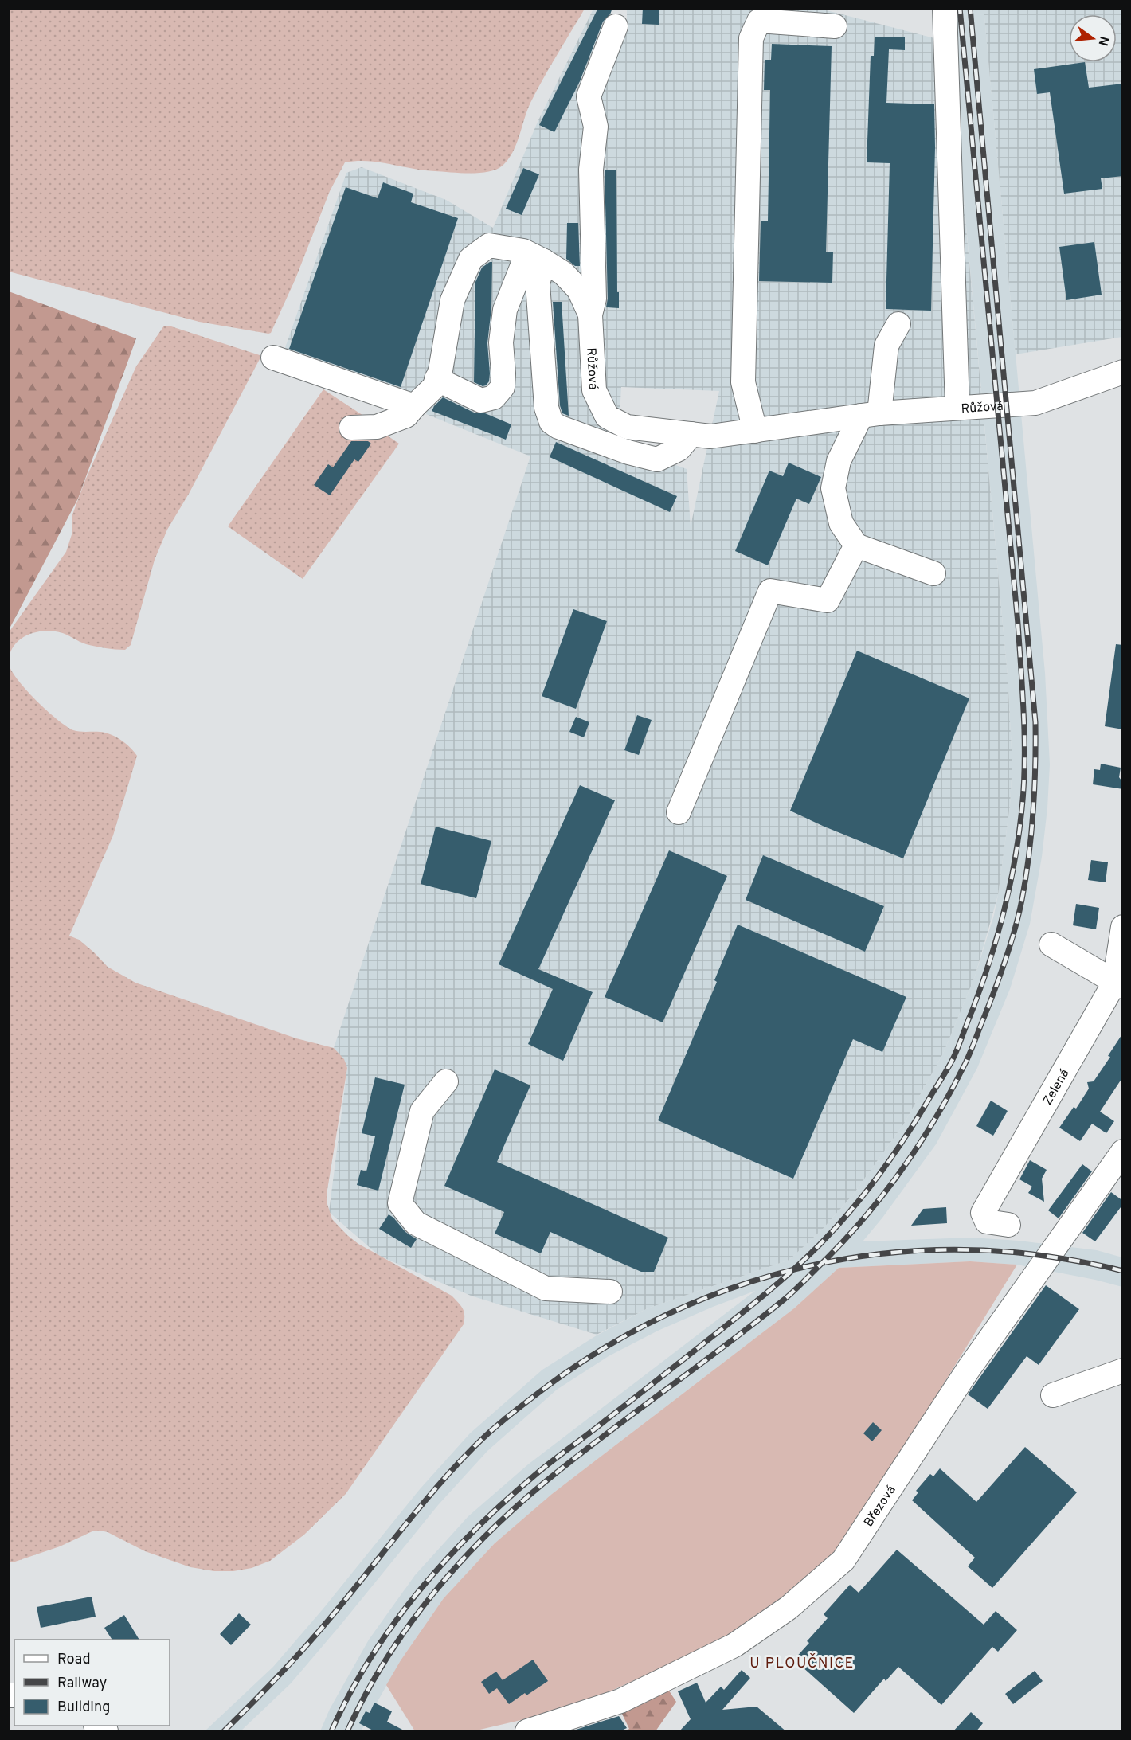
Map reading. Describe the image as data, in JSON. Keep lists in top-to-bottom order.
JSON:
{
  "streets": {
    "street": ["Růžová", "Zelená", "Březová"]
  },
  "districts": ["U PLOUČNICE"],
  "legend": ["Road", "Railway", "Building"],
  "north": "right"
}
